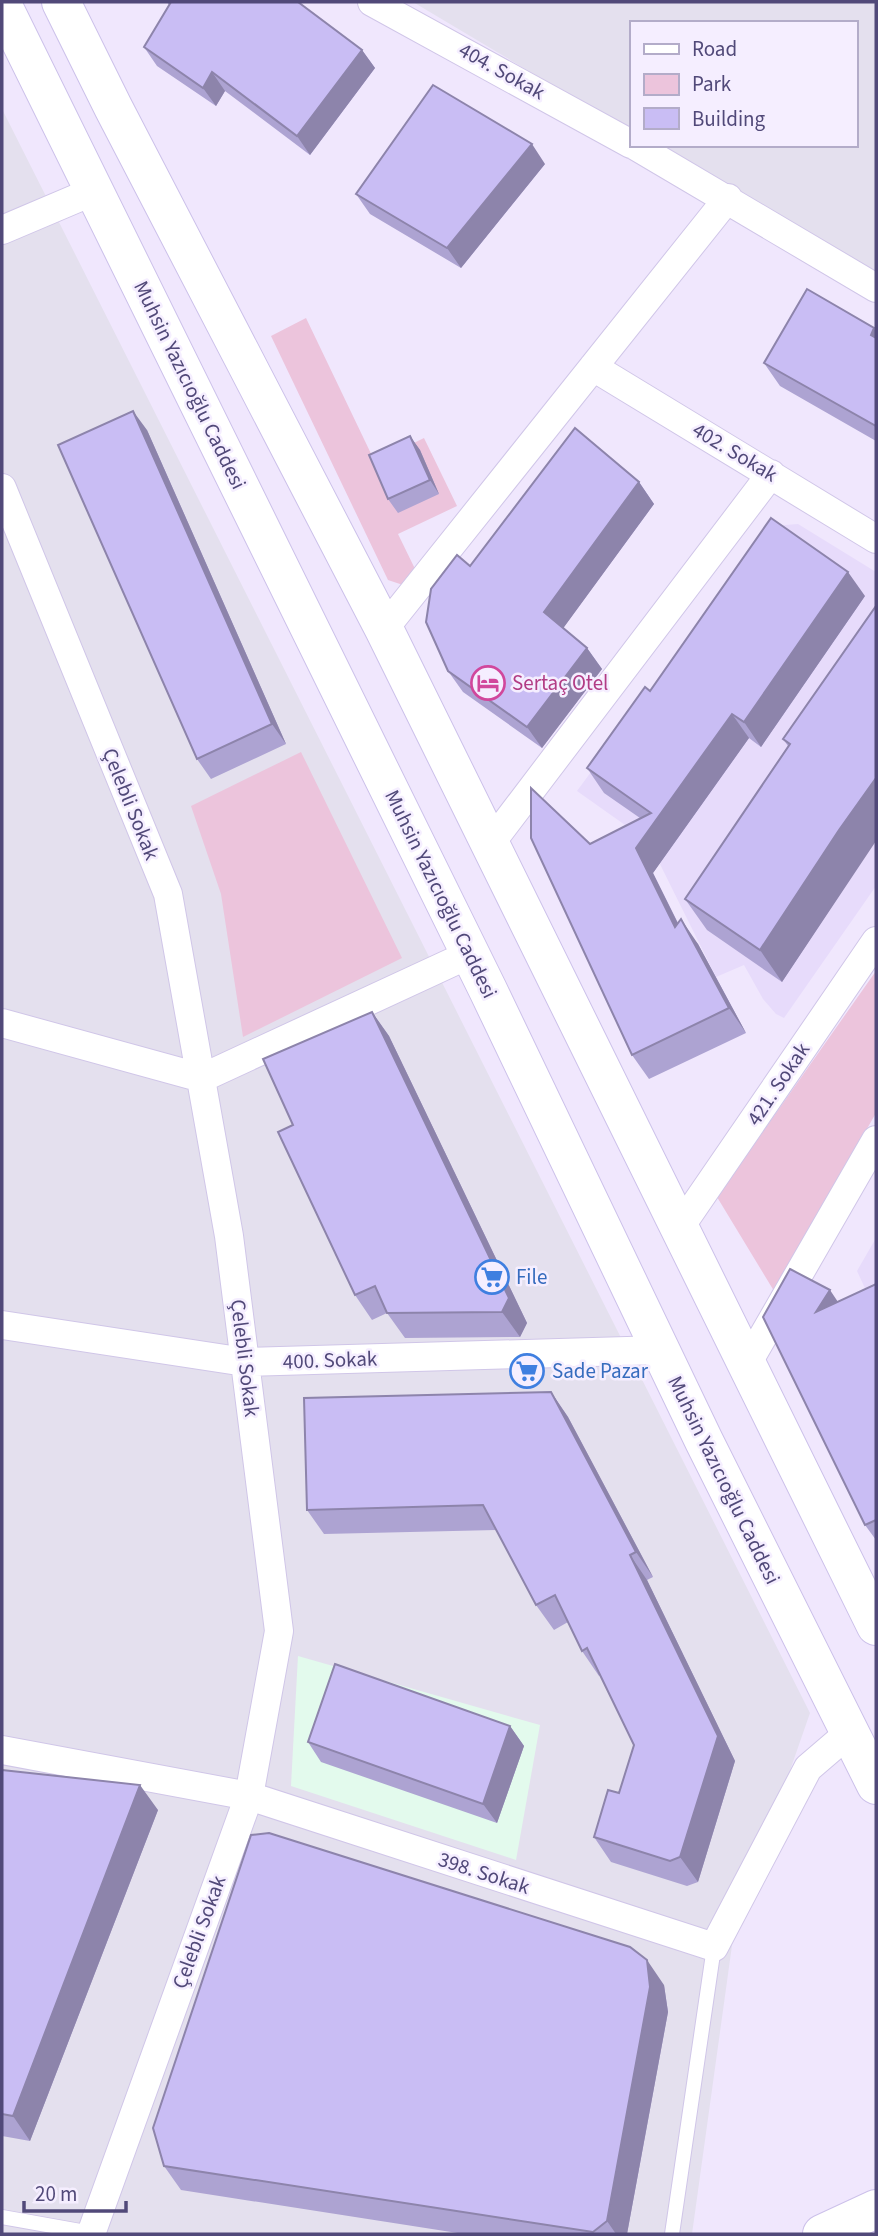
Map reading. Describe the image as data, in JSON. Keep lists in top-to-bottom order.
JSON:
{
  "streets": {
    "main road": ["Muhsin Yazıcıoğlu Caddesi"],
    "street": [
      "404. Sokak",
      "402. Sokak",
      "Çelebli Sokak",
      "421. Sokak",
      "400. Sokak",
      "398. Sokak"
    ]
  },
  "crossings": [
    ["Muhsin Yazıcıoğlu Caddesi", "400. Sokak"],
    ["Çelebli Sokak", "400. Sokak"],
    ["Çelebli Sokak", "398. Sokak"]
  ],
  "places": {
    "hotel": ["Sertaç Otel"],
    "supermarket": ["File", "Sade Pazar"]
  },
  "legend": ["Road", "Park", "Building"],
  "scale_bar": "20 m"
}
